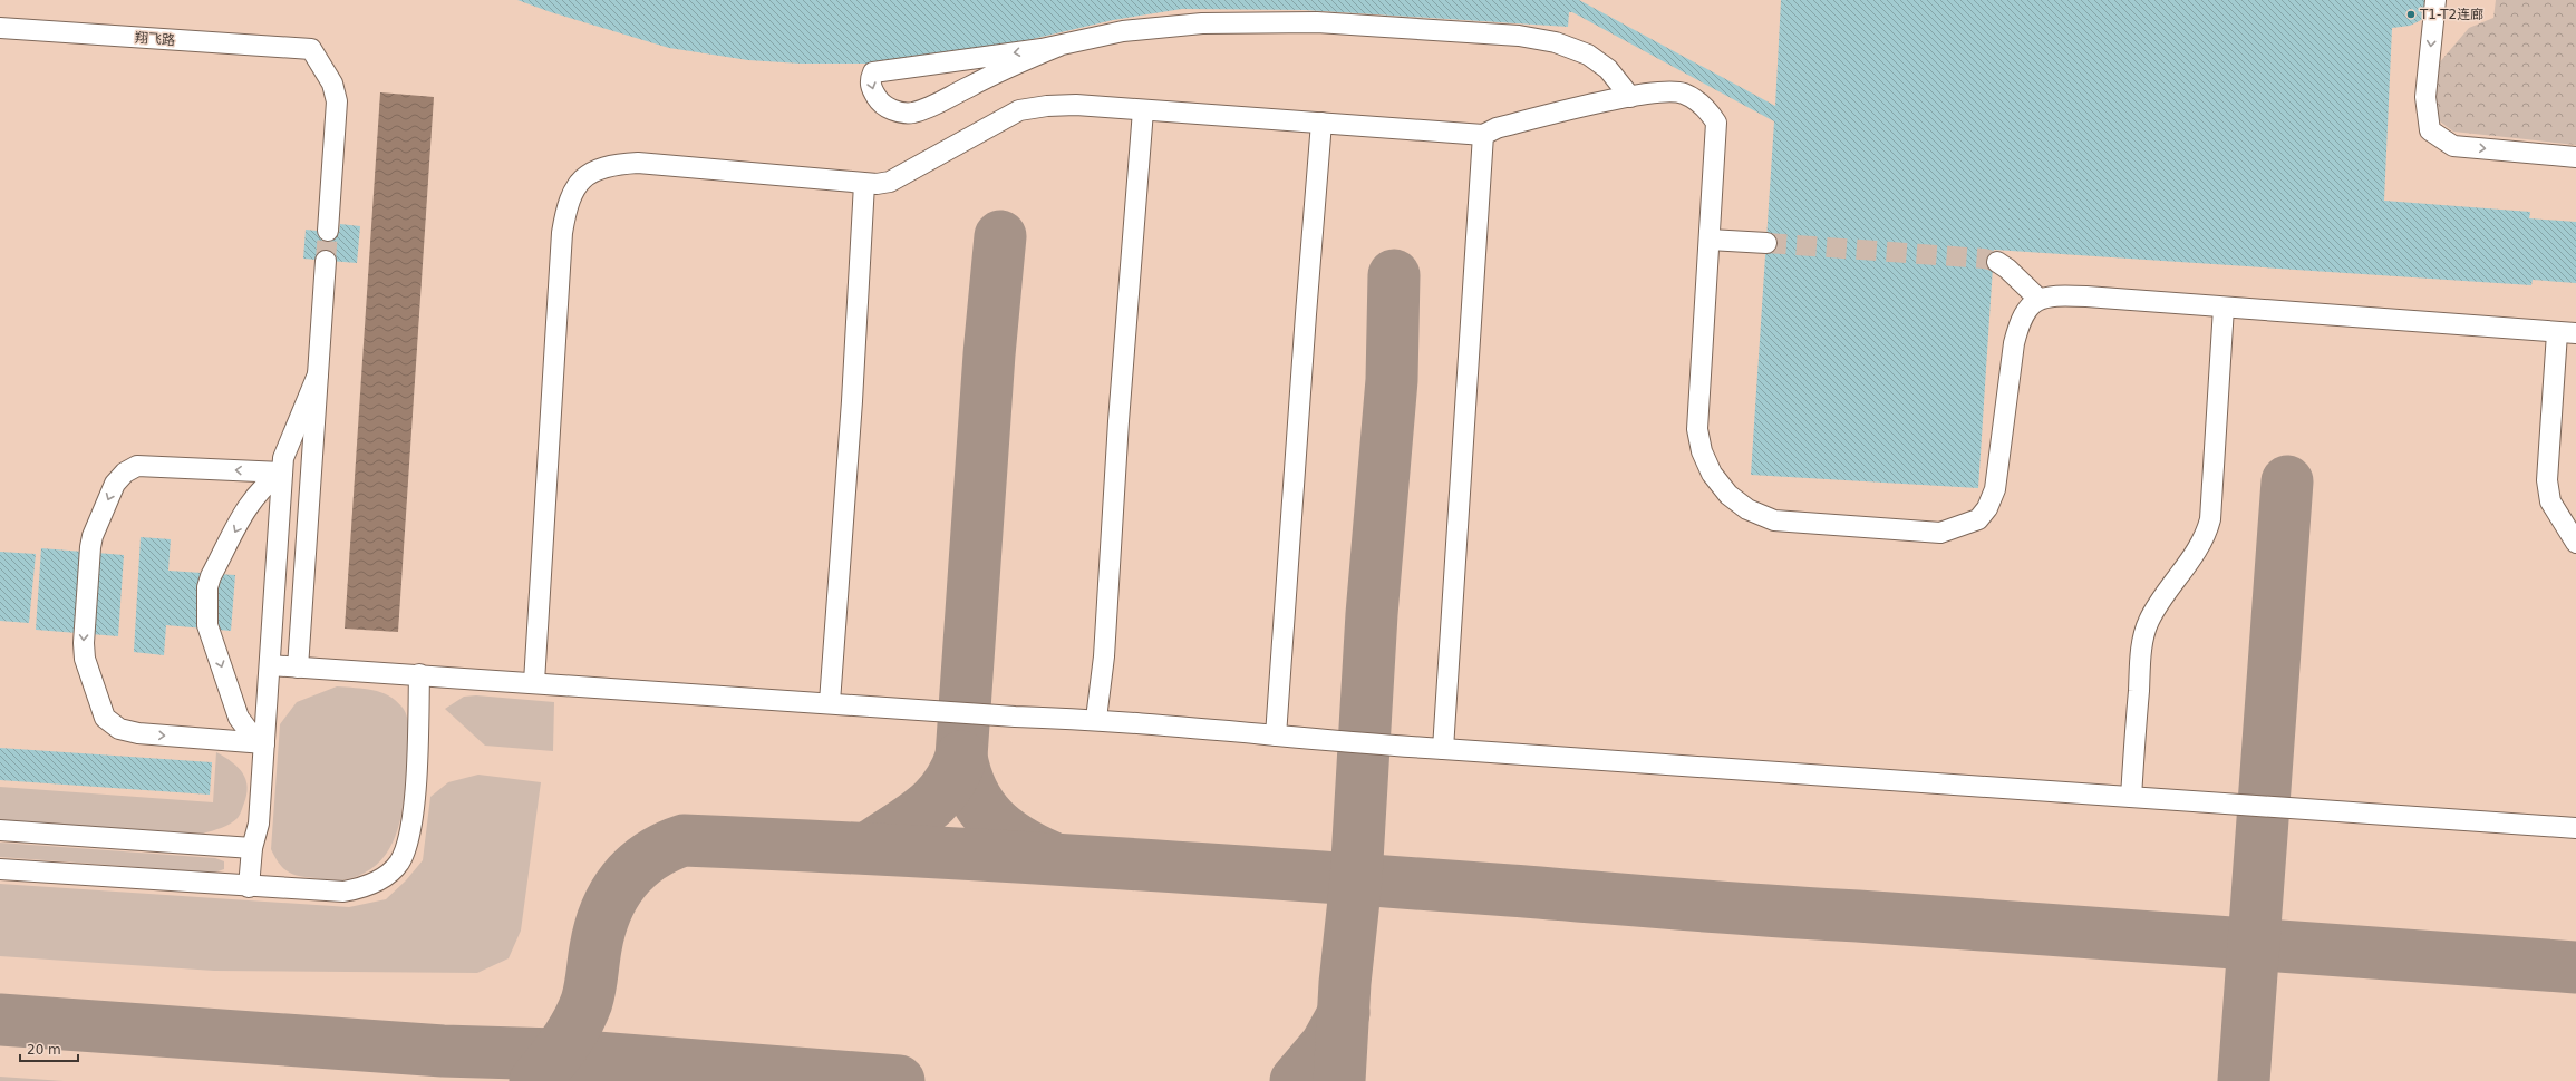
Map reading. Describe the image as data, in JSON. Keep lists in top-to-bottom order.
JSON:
{
  "streets": {
    "street": ["翔飞路"]
  },
  "places": ["T1-T2连廊"],
  "scale_bar": "20 m"
}
